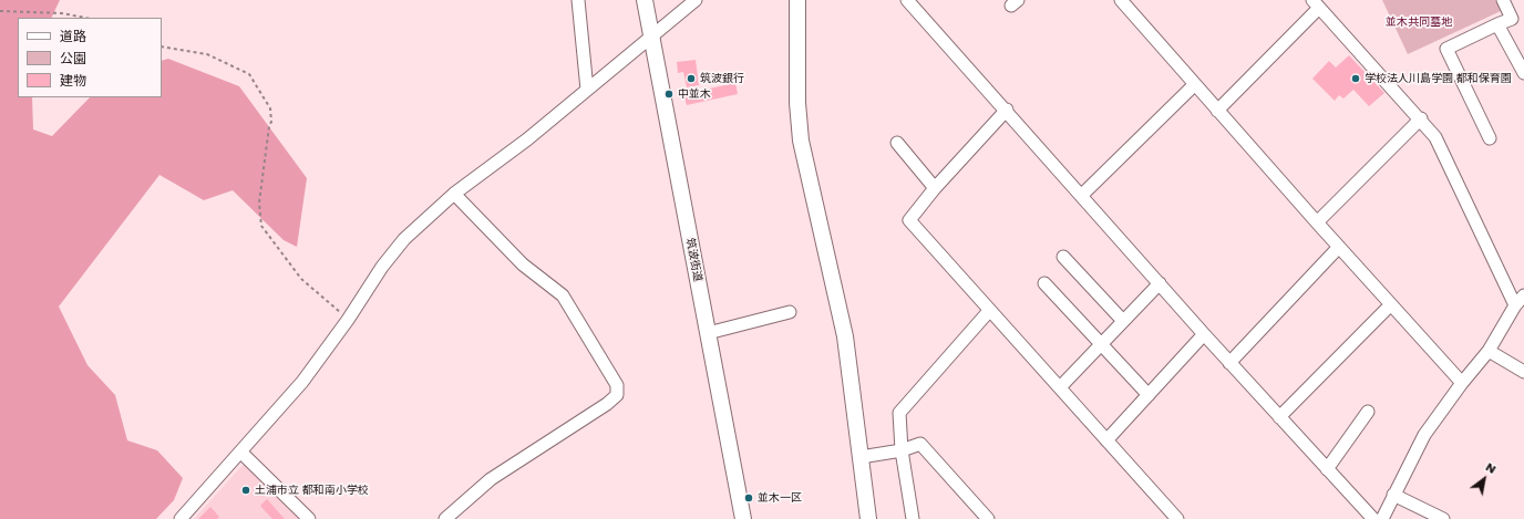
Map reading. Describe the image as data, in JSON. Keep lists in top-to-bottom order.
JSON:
{
  "streets": {
    "street": ["筑波街道"]
  },
  "parks": ["並木共同墓地"],
  "places": [
    "筑波銀行",
    "学校法人川島学園 都和保育園",
    "中並木",
    "土浦市立 都和南小学校",
    "並木一区"
  ],
  "legend": ["道路", "公園", "建物"],
  "north": "top right"
}
